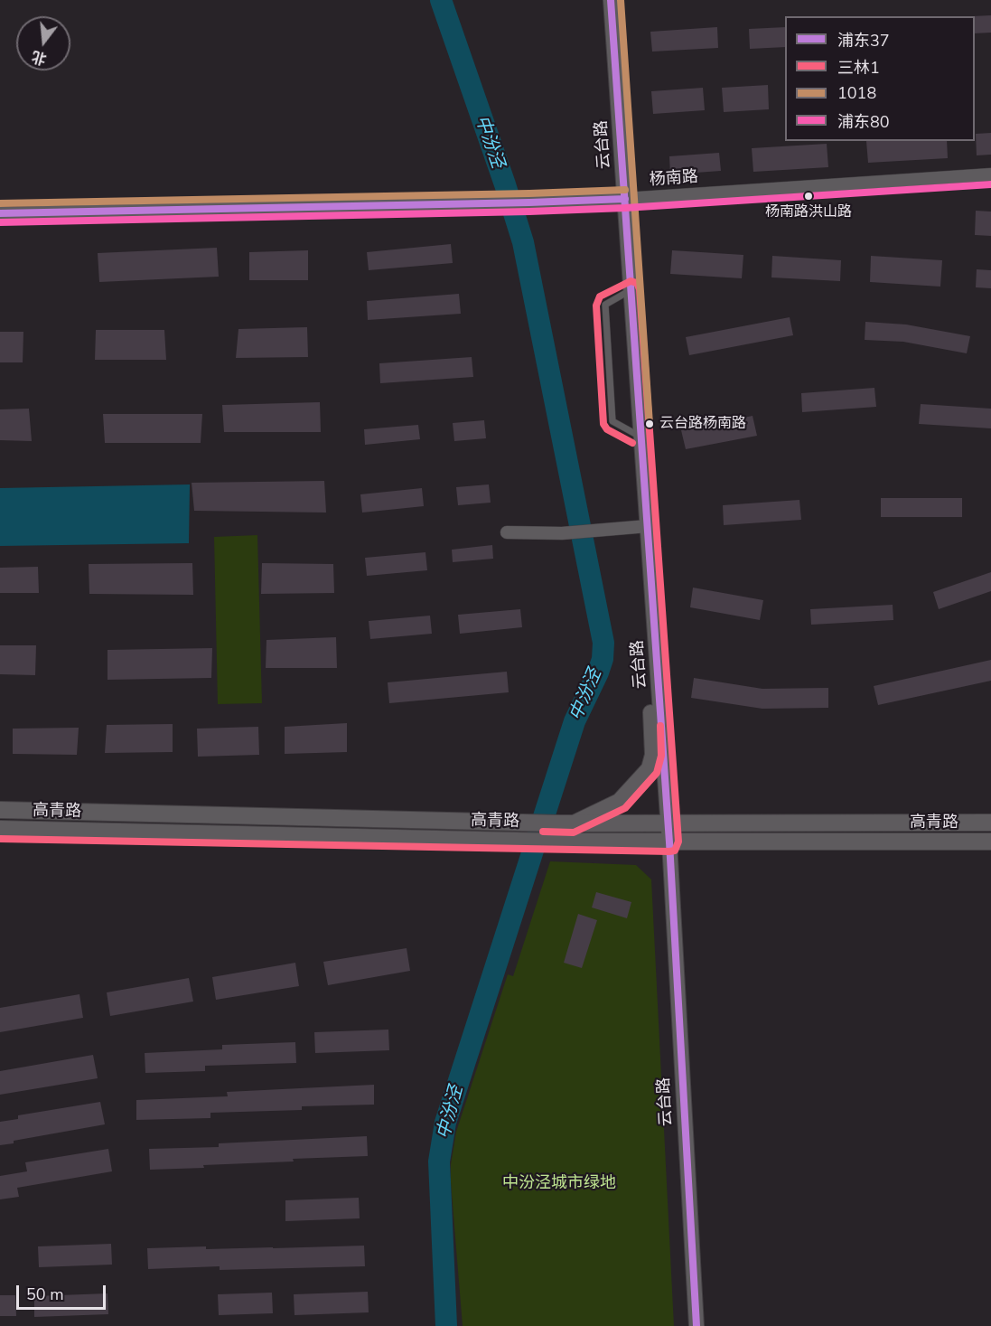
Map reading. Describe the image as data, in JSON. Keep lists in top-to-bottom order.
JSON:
{
  "streets": {
    "main road": ["高青路"],
    "street": ["云台路", "杨南路"]
  },
  "crossings": [
    ["云台路", "杨南路"],
    ["云台路", "高青路"]
  ],
  "water": ["中汾泾"],
  "parks": ["中汾泾城市绿地"],
  "places": ["杨南路洪山路", "云台路杨南路"],
  "lines": [
    "transit line 浦东37",
    "transit line 1018",
    "transit line 浦东80",
    "transit line 三林1"
  ],
  "legend": [
    "浦东37",
    "三林1",
    "1018",
    "浦东80"
  ],
  "scale_bar": "50 m",
  "north": "bottom"
}
